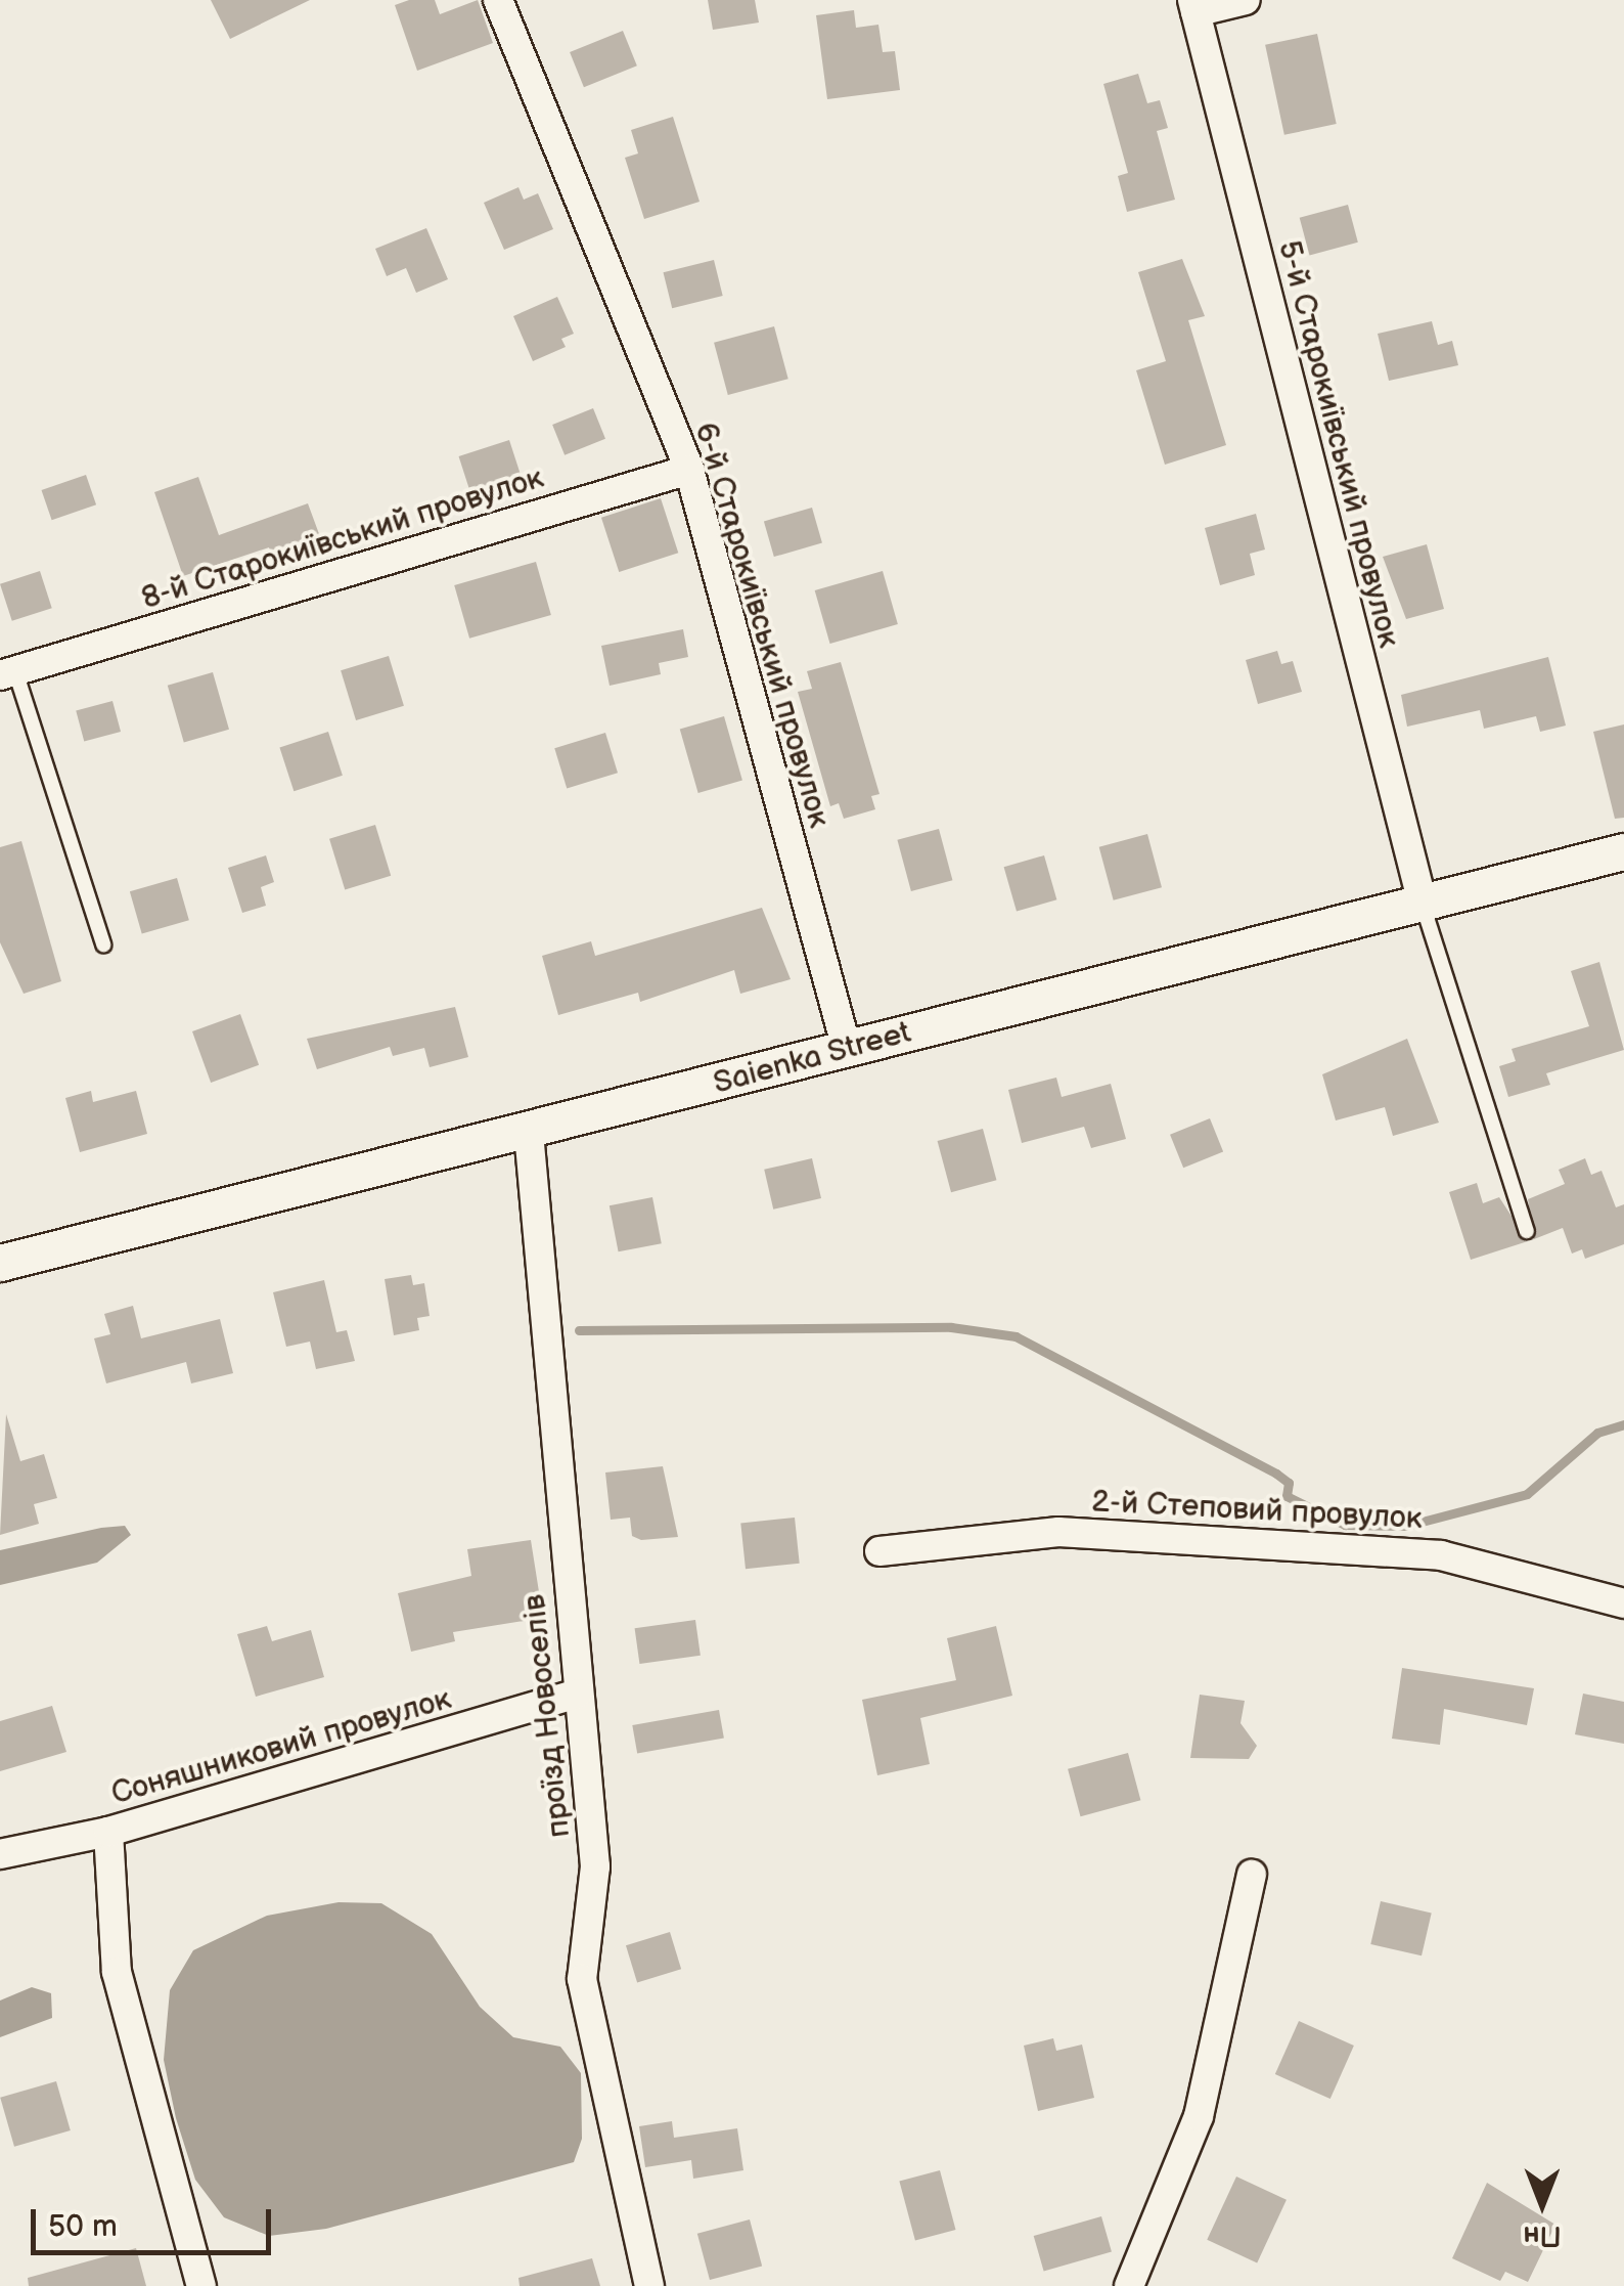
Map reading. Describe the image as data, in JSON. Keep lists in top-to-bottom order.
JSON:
{
  "streets": {
    "street": [
      "5-й Старокиївський провулок",
      "8-й Старокиївський провулок",
      "6-й Старокиївський провулок",
      "Saienka Street",
      "2-й Степовий провулок",
      "проїзд Новоселів",
      "Соняшниковий провулок"
    ]
  },
  "crossings": [
    ["5-й Старокиївський провулок", "Saienka Street"],
    ["8-й Старокиївський провулок", "6-й Старокиївський провулок"],
    ["6-й Старокиївський провулок", "Saienka Street"],
    ["Saienka Street", "проїзд Новоселів"],
    ["проїзд Новоселів", "Соняшниковий провулок"]
  ],
  "scale_bar": "50 m",
  "north": "bottom"
}
